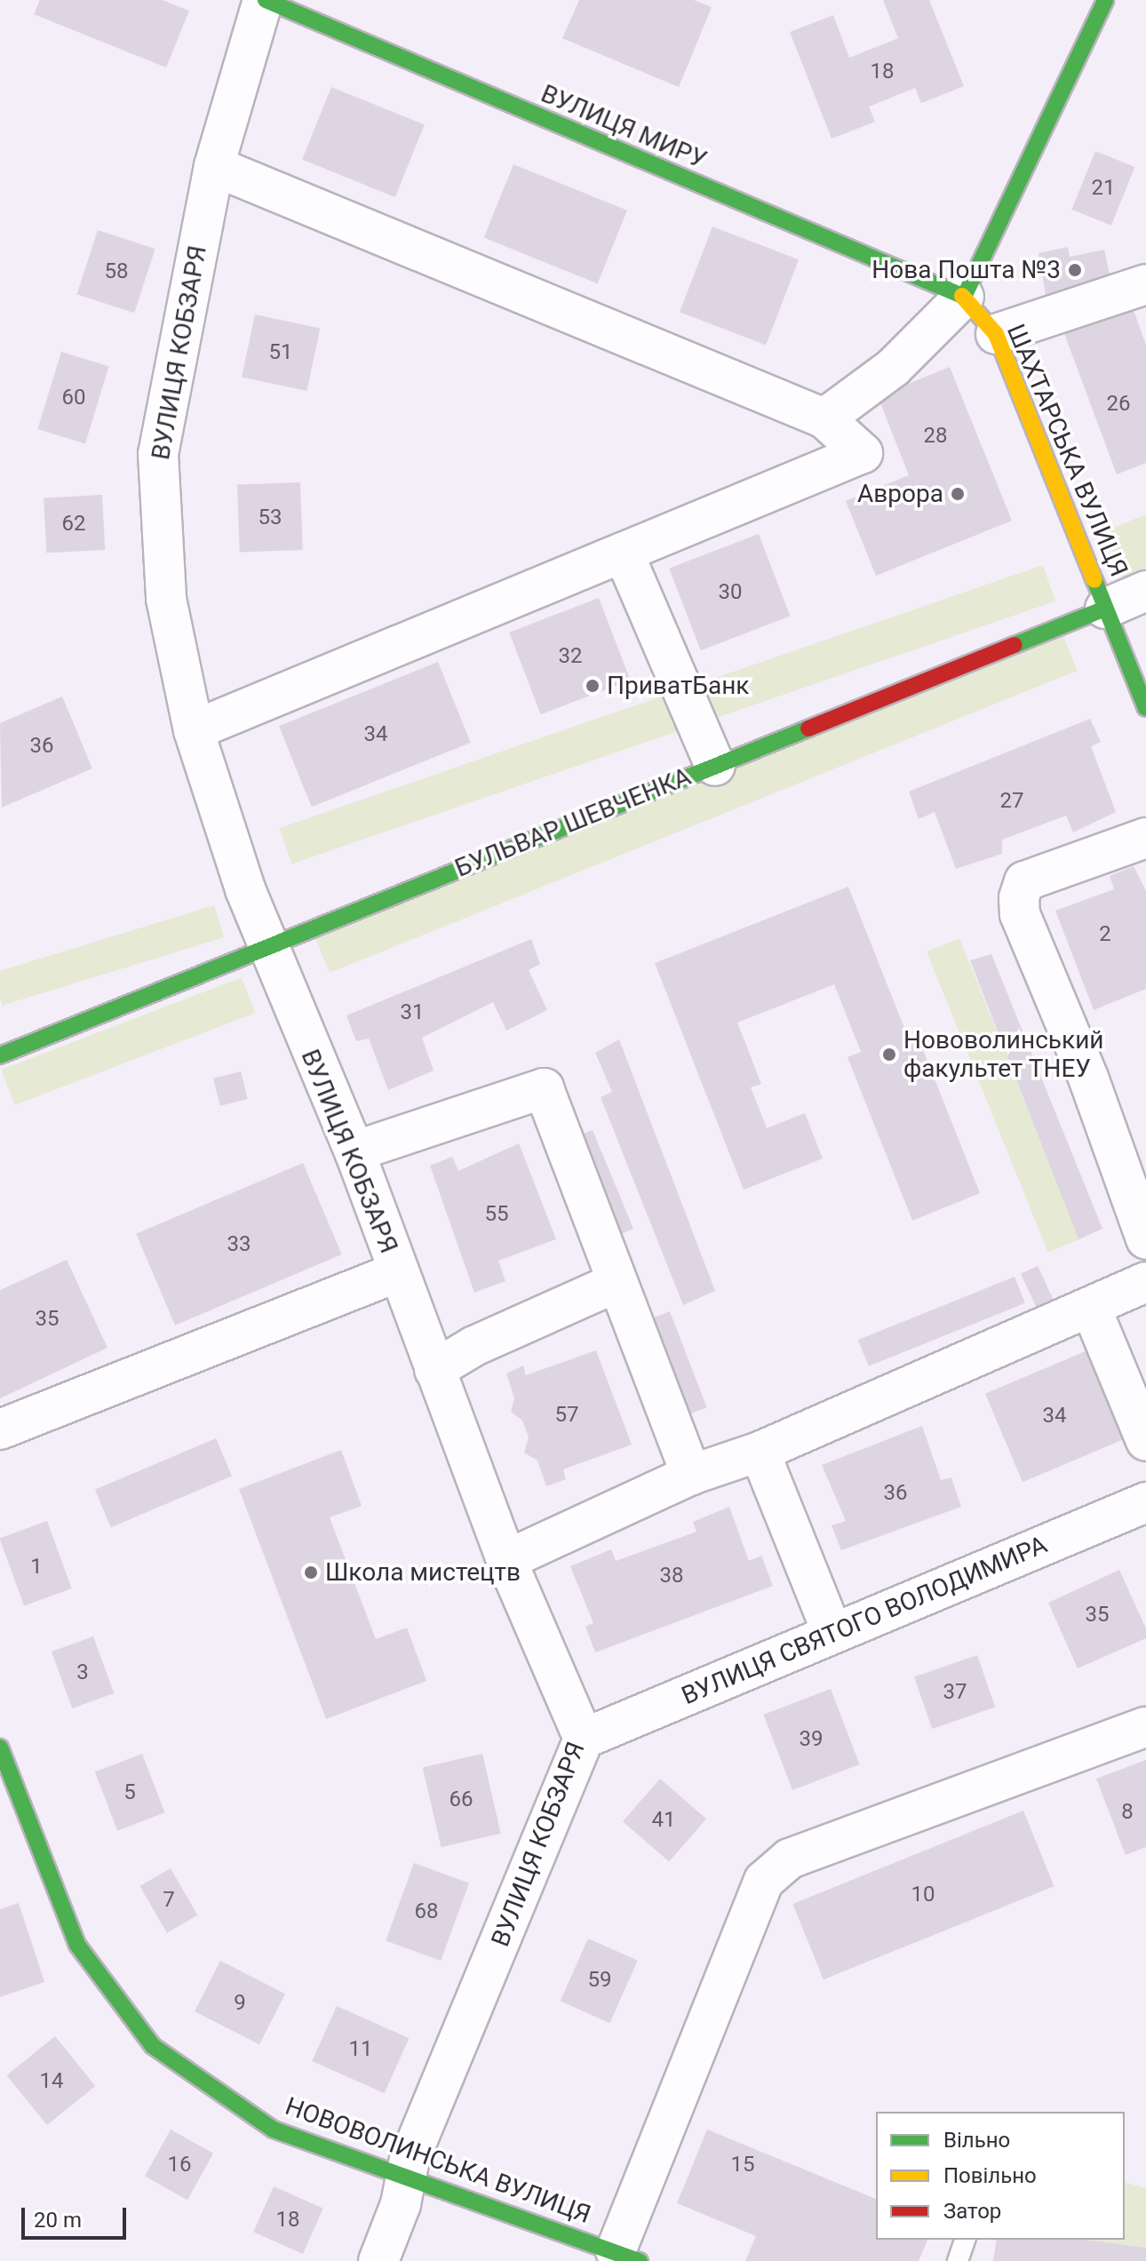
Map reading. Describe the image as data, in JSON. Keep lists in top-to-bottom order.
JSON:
{
  "streets": {
    "street": [
      "ВУЛИЦЯ МИРУ",
      "ВУЛИЦЯ КОБЗАРЯ",
      "ШАХТАРСЬКА ВУЛИЦЯ",
      "БУЛЬВАР ШЕВЧЕНКА",
      "ВУЛИЦЯ СВЯТОГО ВОЛОДИМИРА",
      "НОВОВОЛИНСЬКА ВУЛИЦЯ"
    ]
  },
  "crossings": [
    ["ВУЛИЦЯ МИРУ", "ВУЛИЦЯ КОБЗАРЯ"],
    ["ВУЛИЦЯ МИРУ", "ШАХТАРСЬКА ВУЛИЦЯ"],
    ["ВУЛИЦЯ КОБЗАРЯ", "БУЛЬВАР ШЕВЧЕНКА"],
    ["ВУЛИЦЯ КОБЗАРЯ", "ВУЛИЦЯ СВЯТОГО ВОЛОДИМИРА"],
    ["ВУЛИЦЯ КОБЗАРЯ", "НОВОВОЛИНСЬКА ВУЛИЦЯ"],
    ["ШАХТАРСЬКА ВУЛИЦЯ", "БУЛЬВАР ШЕВЧЕНКА"]
  ],
  "places": [
    "Нова Пошта №3",
    "Аврора",
    "ПриватБанк",
    "Нововолинський факультет ТНЕУ",
    "Школа мистецтв"
  ],
  "house_numbers": [
    "18",
    "21",
    "58",
    "51",
    "60",
    "26",
    "28",
    "53",
    "62",
    "30",
    "32",
    "34",
    "36",
    "27",
    "2",
    "31",
    "55",
    "33",
    "35",
    "57",
    "34",
    "36",
    "1",
    "38",
    "35",
    "3",
    "37",
    "39",
    "5",
    "66",
    "8",
    "41",
    "10",
    "7",
    "68",
    "59",
    "9",
    "11",
    "14",
    "16",
    "15",
    "18"
  ],
  "legend": ["Вільно", "Повільно", "Затор"],
  "scale_bar": "20 m"
}
